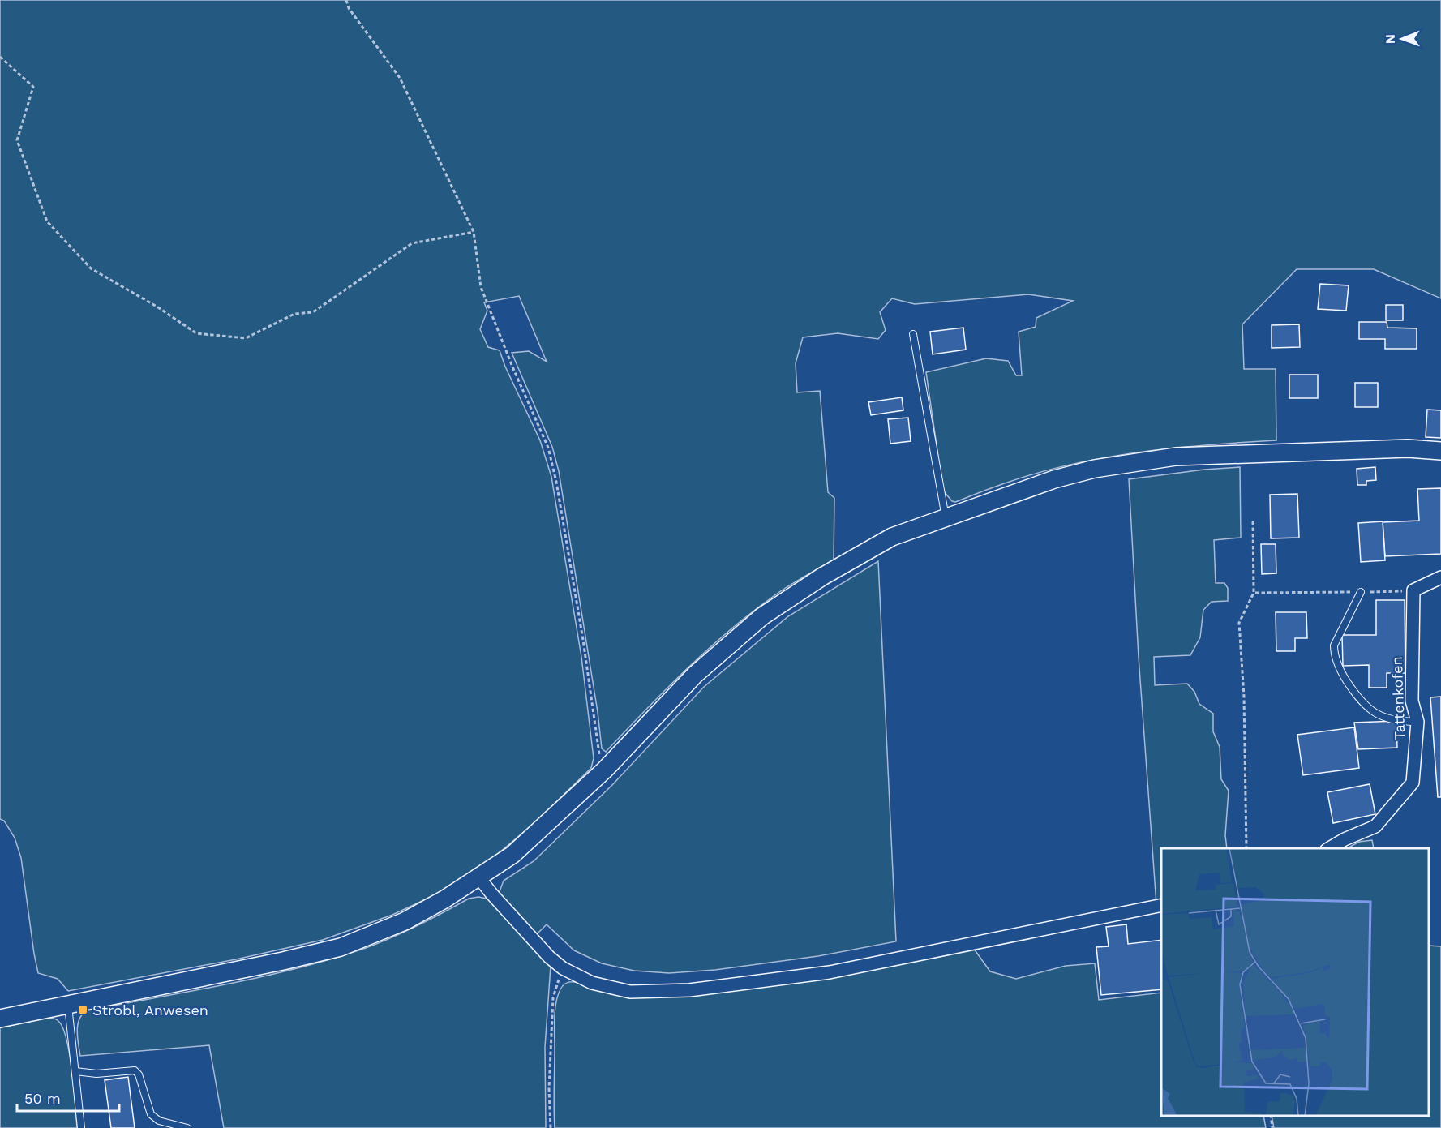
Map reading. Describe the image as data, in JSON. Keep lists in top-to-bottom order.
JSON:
{
  "streets": {
    "street": ["Tattenkofen"]
  },
  "places": {
    "transit": ["Strobl, Anwesen"]
  },
  "scale_bar": "50 m",
  "north": "left"
}
